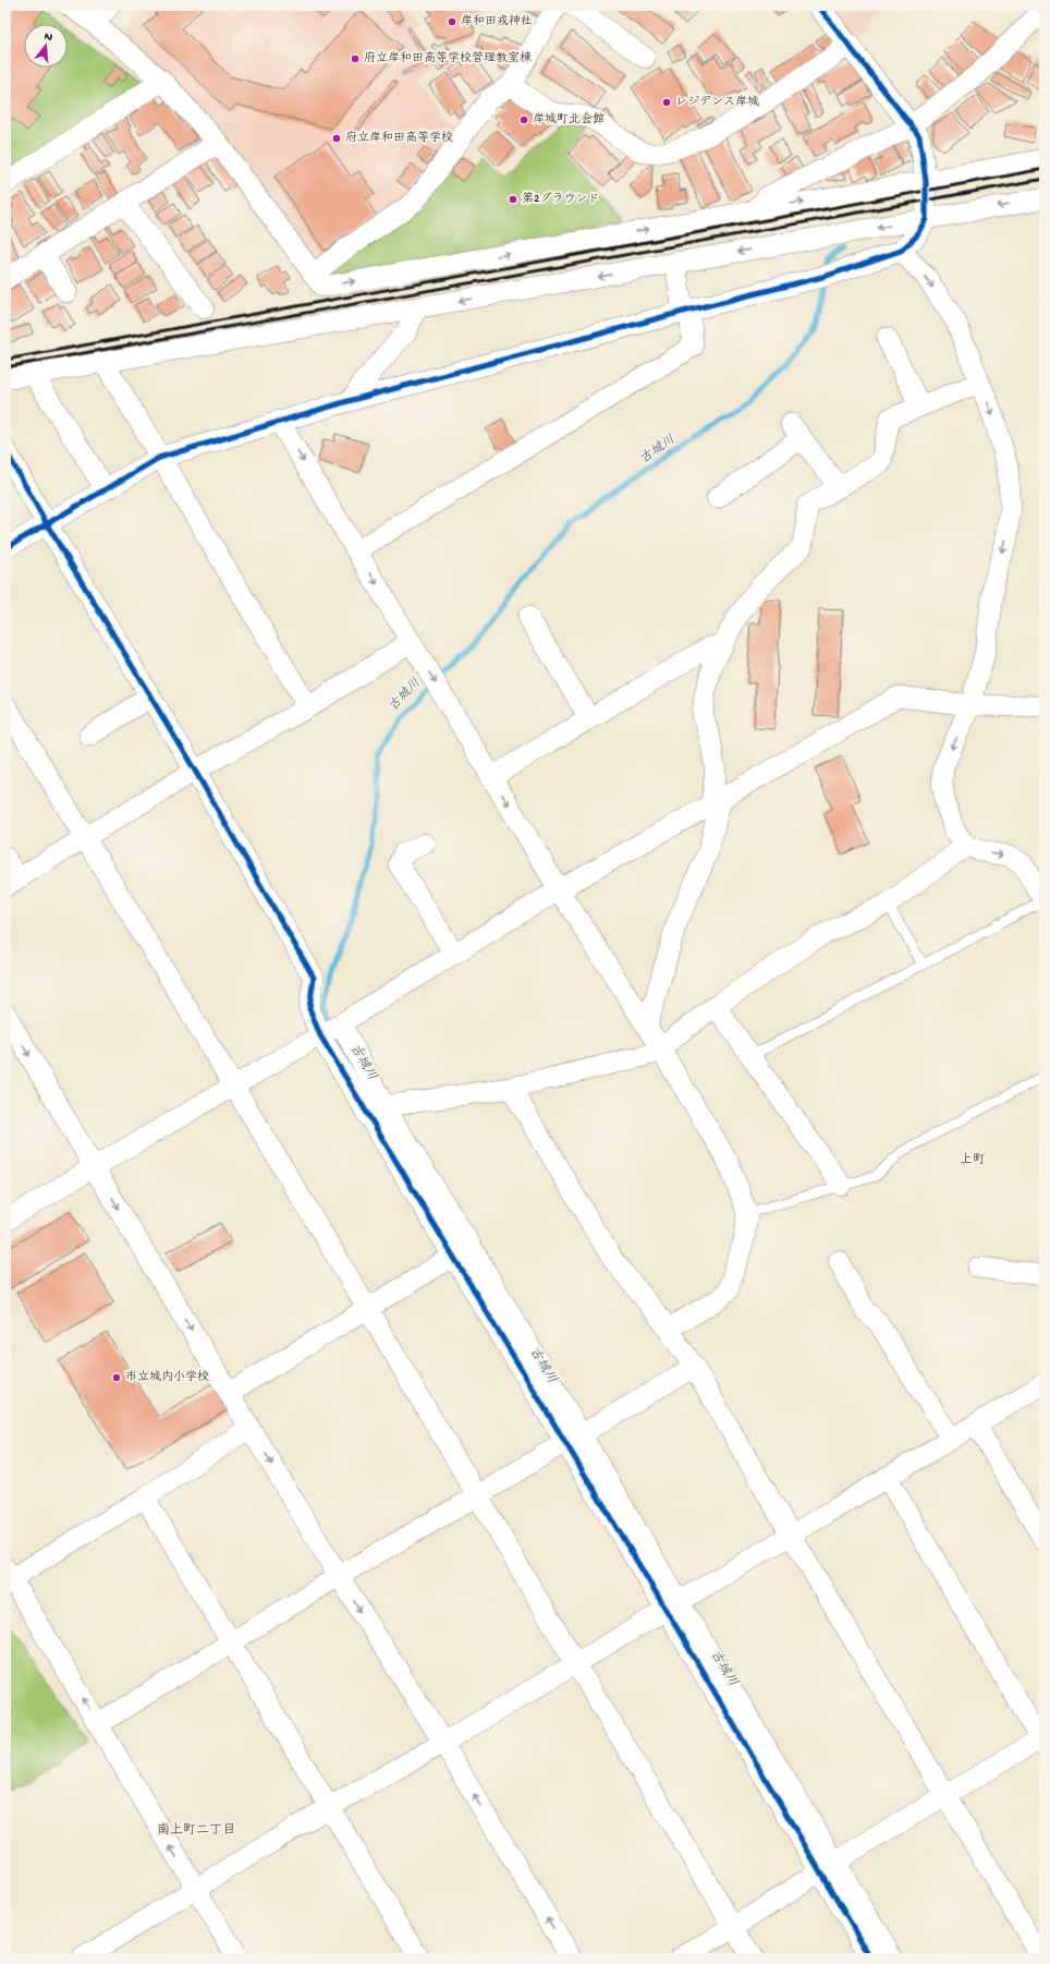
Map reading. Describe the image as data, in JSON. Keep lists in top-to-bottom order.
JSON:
{
  "districts": ["上町", "南上町二丁目"],
  "water": ["古城川"],
  "places": [
    "岸和田戎神社",
    "府立岸和田高等学校管理教室棟",
    "レジデンス岸城",
    "岸城町北会館",
    "府立岸和田高等学校",
    "第2グラウンド",
    "市立城内小学校"
  ],
  "north": "top"
}
